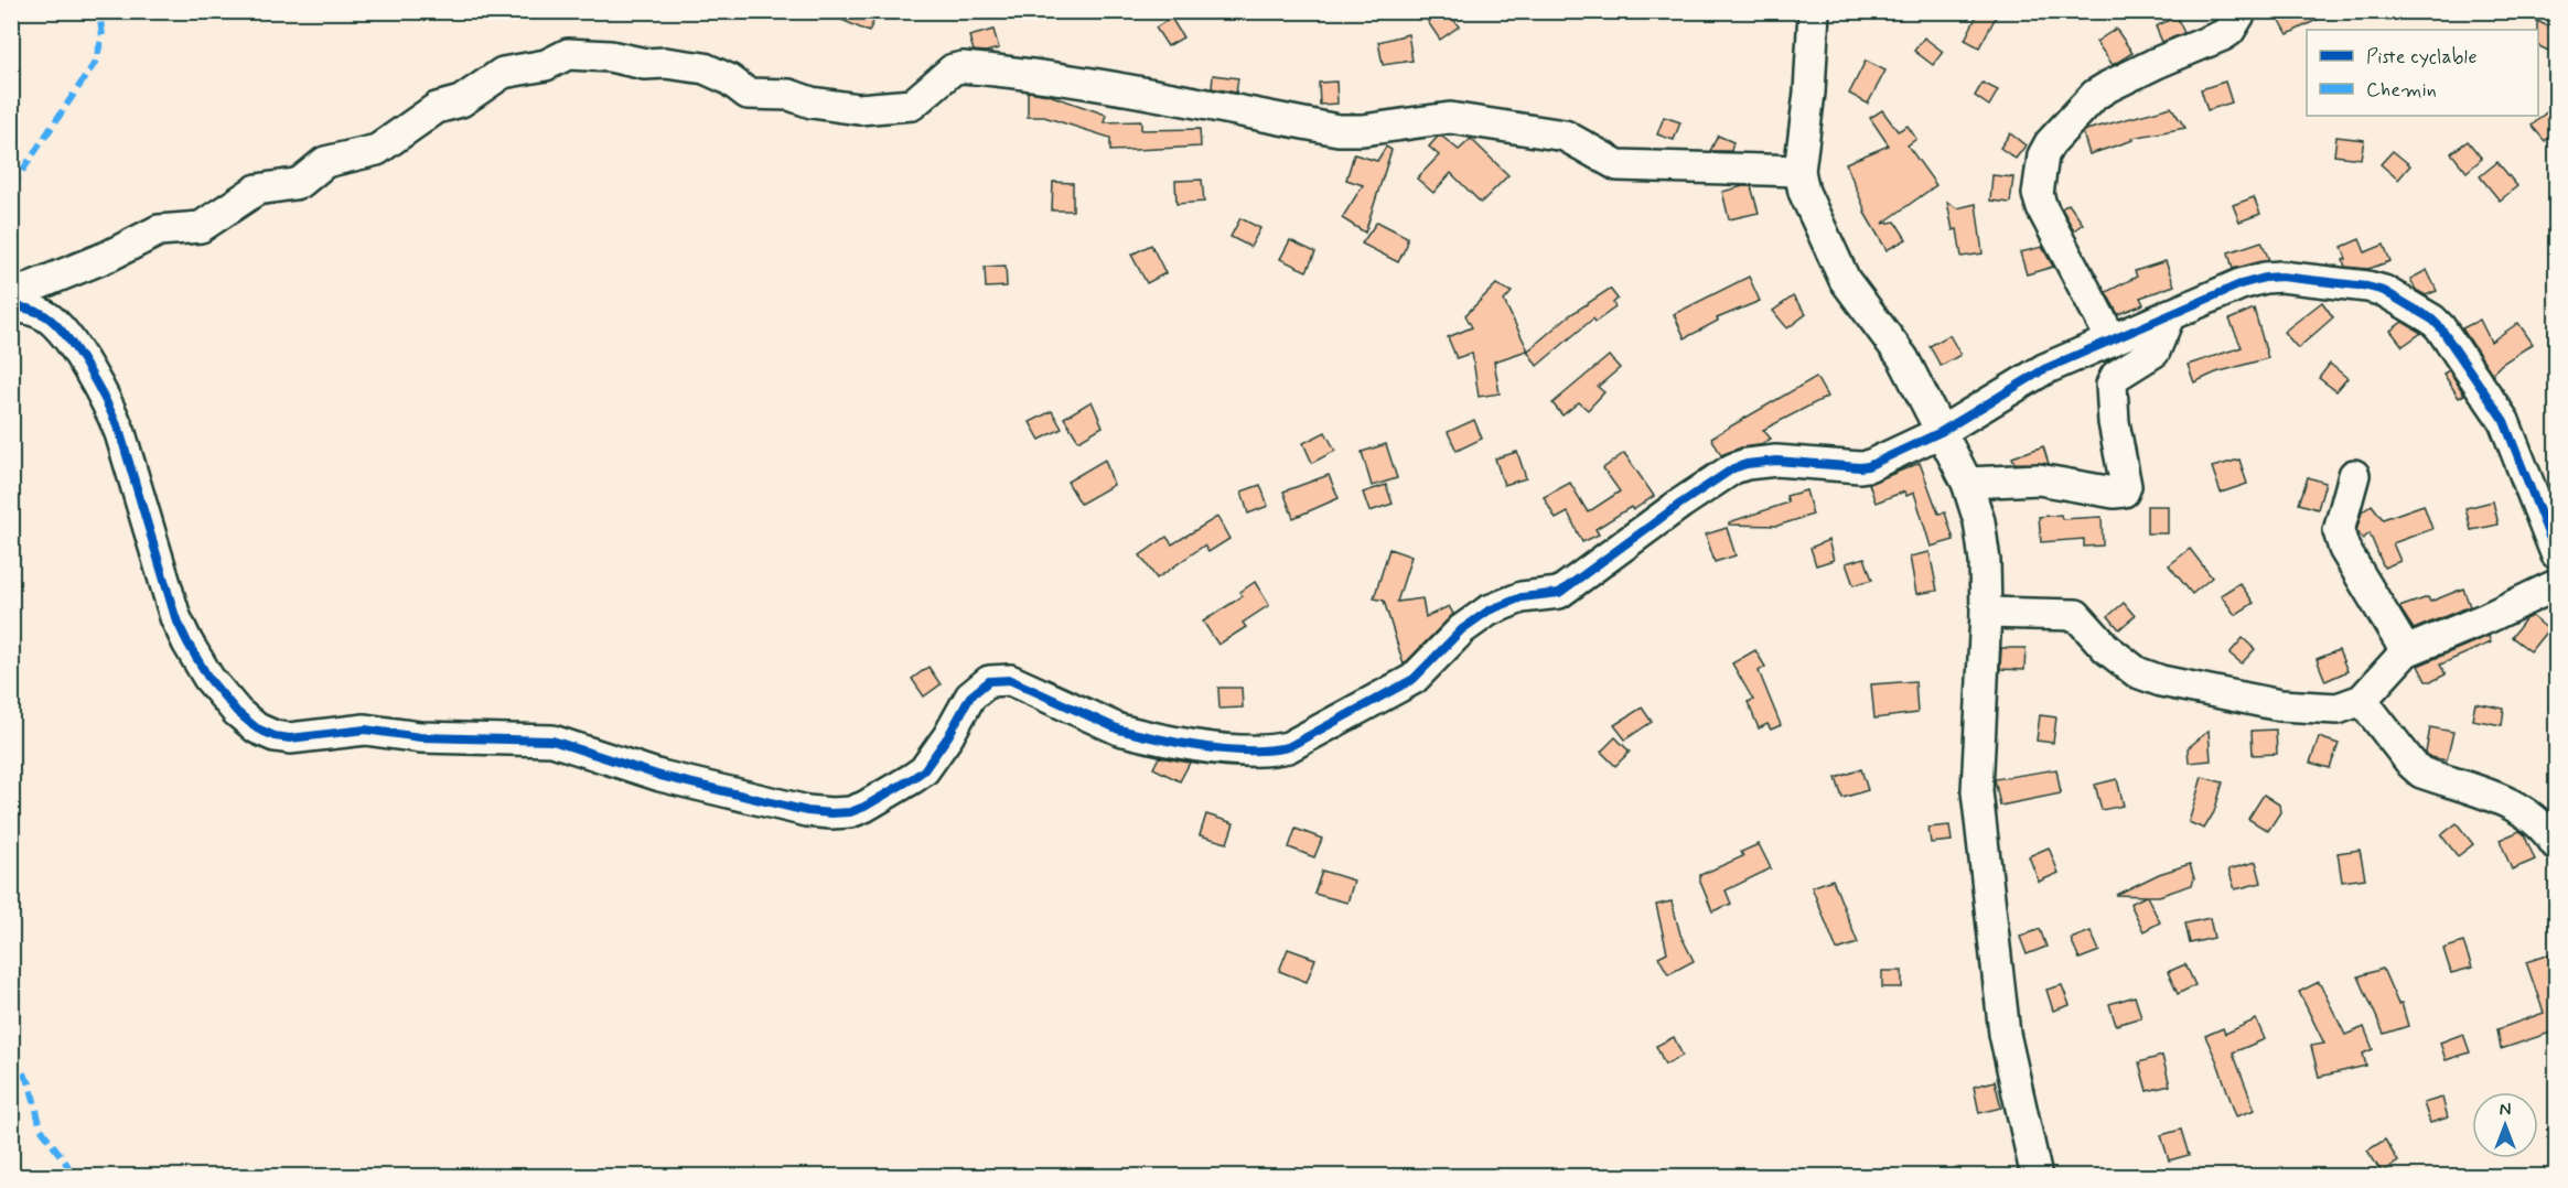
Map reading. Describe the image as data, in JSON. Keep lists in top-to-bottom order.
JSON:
{
  "legend": ["Piste cyclable", "Chemin"],
  "north": "top"
}
